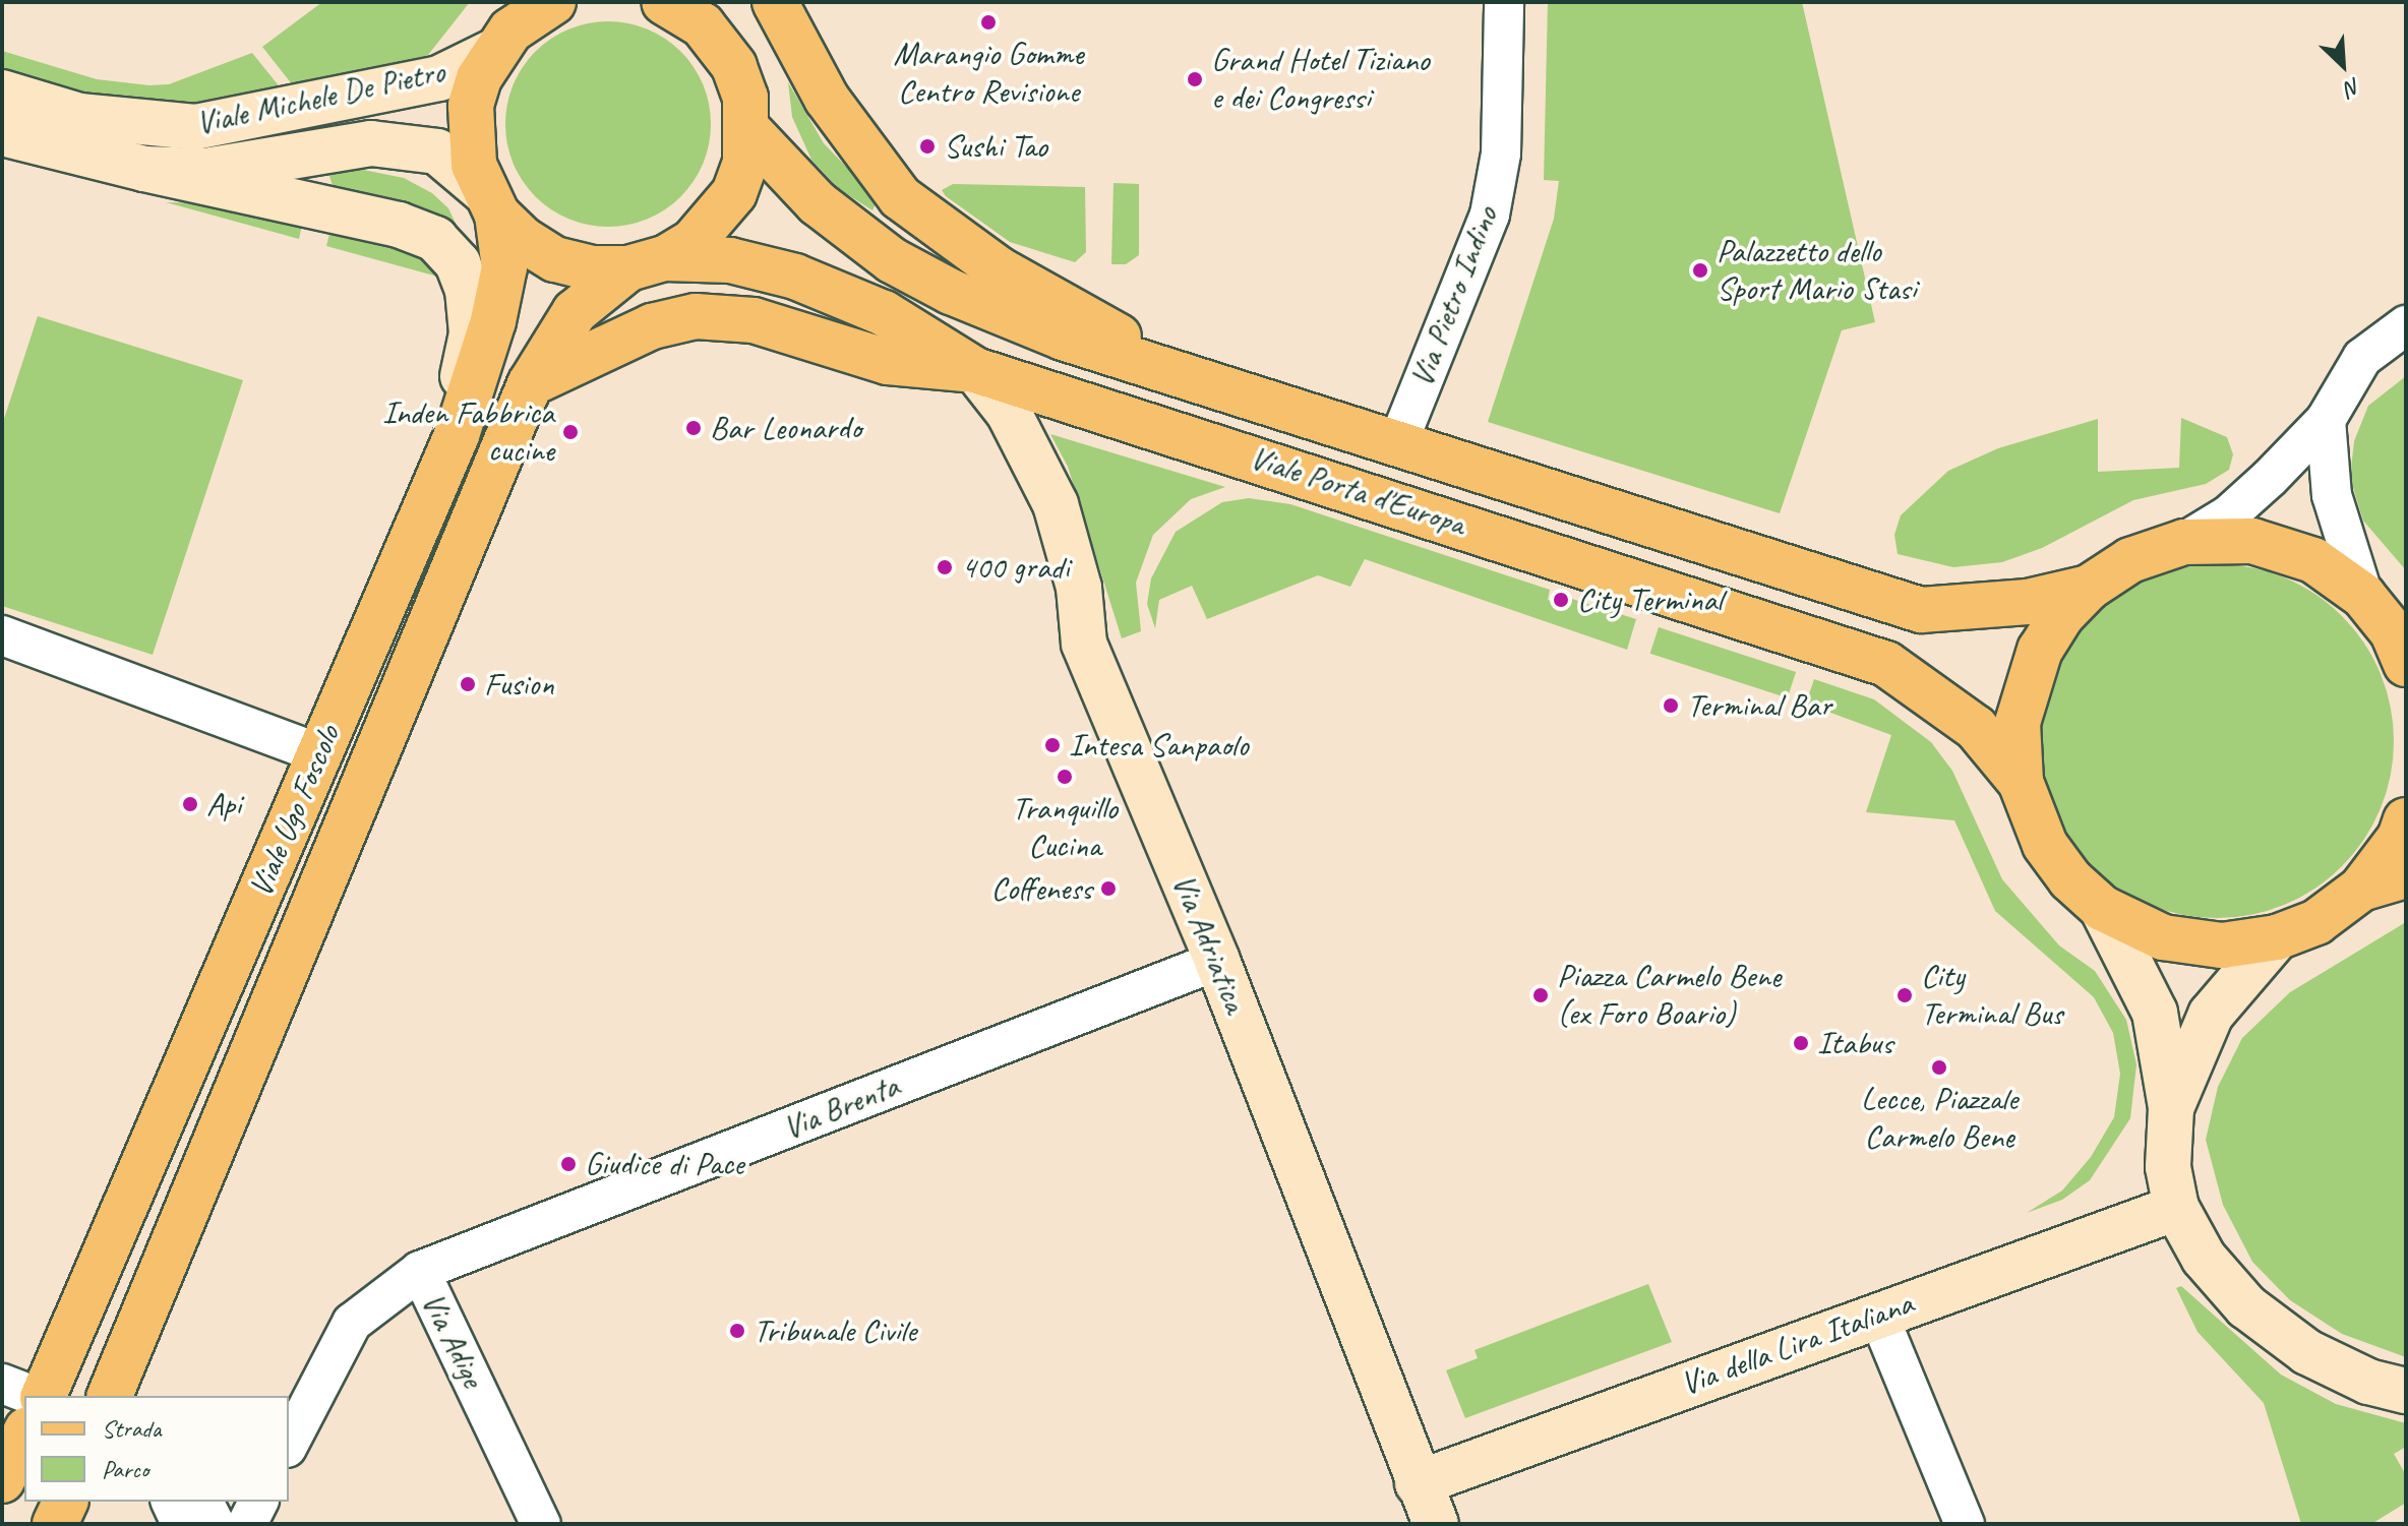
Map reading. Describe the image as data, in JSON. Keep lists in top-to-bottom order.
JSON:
{
  "streets": {
    "main road": ["Viale Porta d'Europa", "Viale Ugo Foscolo"],
    "street": [
      "Viale Michele De Pietro",
      "Via Pietro Indino",
      "Via Adriatica",
      "Via Brenta",
      "Via Adige",
      "Via della Lira Italiana"
    ]
  },
  "crossings": [
    ["Viale Michele De Pietro", "Viale Porta d'Europa"],
    ["Viale Michele De Pietro", "Viale Ugo Foscolo"],
    ["Via Pietro Indino", "Viale Porta d'Europa"],
    ["Viale Porta d'Europa", "Viale Ugo Foscolo"],
    ["Viale Porta d'Europa", "Via Adriatica"],
    ["Via Adriatica", "Via Brenta"],
    ["Via Adriatica", "Via della Lira Italiana"],
    ["Via Brenta", "Via Adige"]
  ],
  "places": [
    "Marangio Gomme Centro Revisione",
    "Grand Hotel Tiziano e dei Congressi",
    "Sushi Tao",
    "Palazzetto dello Sport Mario Stasi",
    "Bar Leonardo",
    "Inden Fabbrica cucine",
    "400 gradi",
    "City Terminal",
    "Fusion",
    "Terminal Bar",
    "Intesa Sanpaolo",
    "Tranquillo Cucina",
    "Api",
    "Coffeness",
    "Piazza Carmelo Bene (ex Foro Boario)",
    "City Terminal Bus",
    "Itabus",
    "Lecce, Piazzale Carmelo Bene",
    "Giudice di Pace",
    "Tribunale Civile"
  ],
  "legend": ["Strada", "Parco"],
  "north": "bottom right"
}
